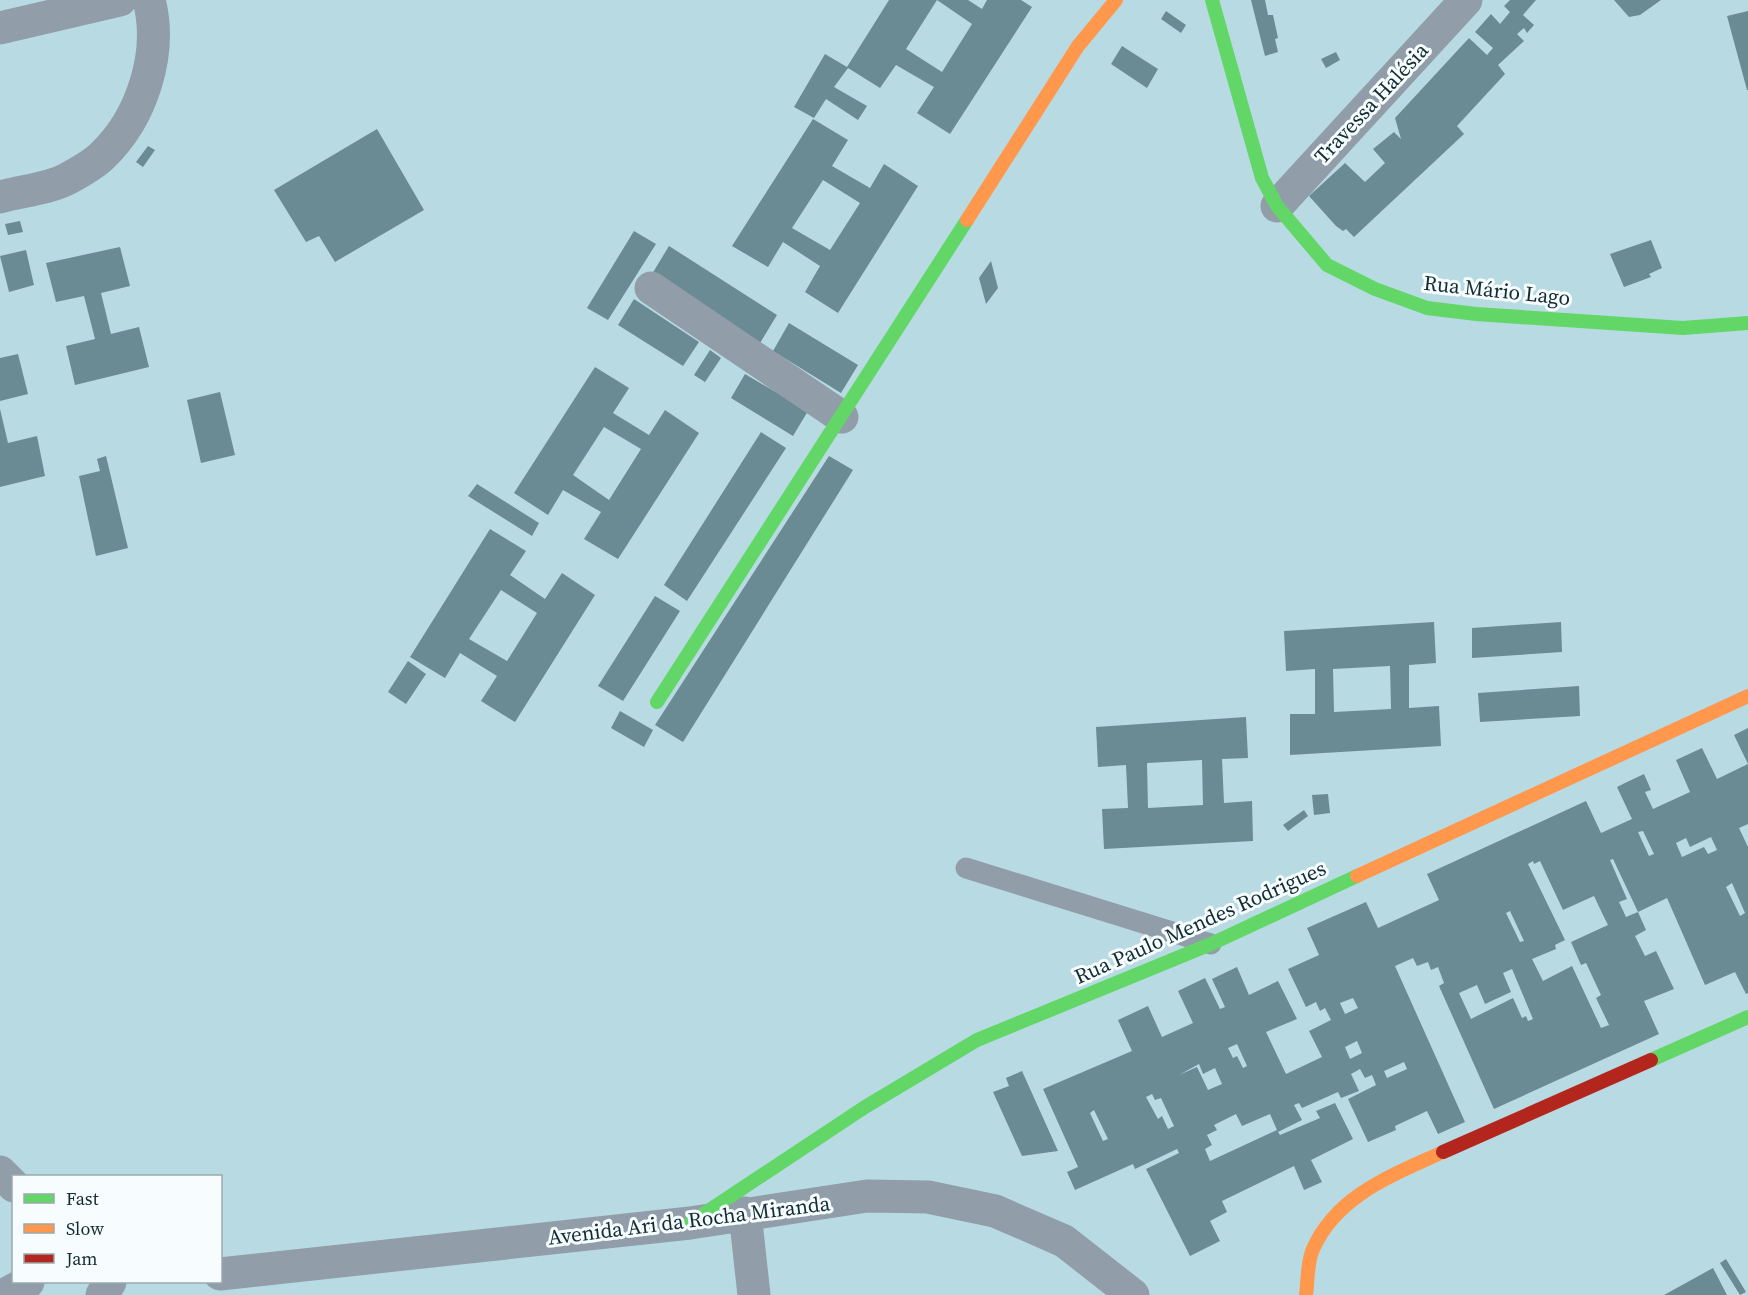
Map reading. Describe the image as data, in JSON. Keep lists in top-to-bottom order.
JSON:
{
  "streets": {
    "street": [
      "Travessa Halésia",
      "Rua Mário Lago",
      "Rua Paulo Mendes Rodrigues",
      "Avenida Ari da Rocha Miranda"
    ]
  },
  "crossings": [
    ["Travessa Halésia", "Rua Mário Lago"],
    ["Rua Paulo Mendes Rodrigues", "Avenida Ari da Rocha Miranda"]
  ],
  "legend": ["Fast", "Slow", "Jam"]
}
